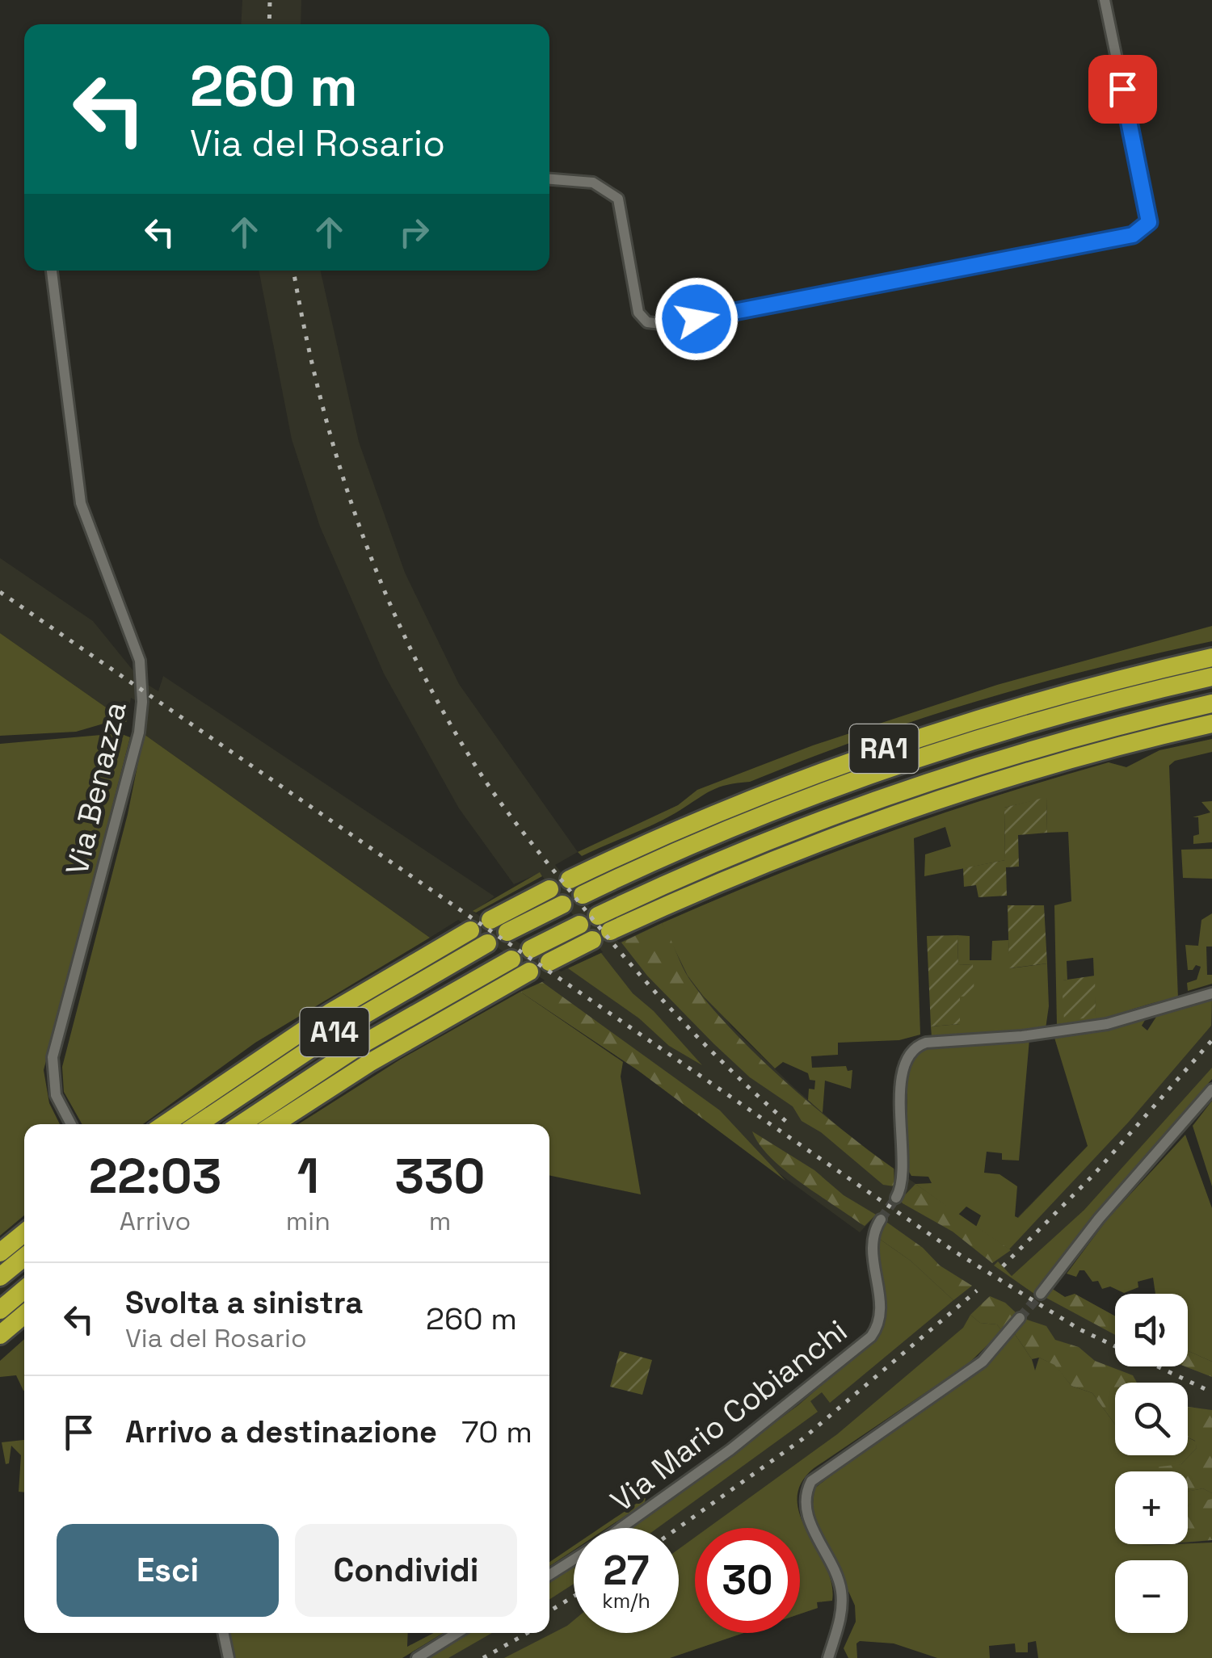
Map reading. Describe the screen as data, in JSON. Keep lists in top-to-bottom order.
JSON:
{
  "streets": {
    "highway": ["RA1", "A14"],
    "street": ["Via Benazza", "Via Mario Cobianchi"]
  },
  "page": {
    "turn": ["260 m", "Via del Rosario"],
    "eta": [
      "22:03",
      "Arrivo",
      "1",
      "min",
      "330",
      "m"
    ],
    "list": [
      {
        "name": "Svolta a sinistra",
        "note": "Via del Rosario",
        "value": "260 m"
      },
      {
        "name": "Arrivo a destinazione",
        "value": "70 m"
      }
    ],
    "map_buttons": ["+", "−"],
    "buttons": ["Esci", "Condividi"],
    "speed": "27 km/h",
    "limit": "30"
  }
}
